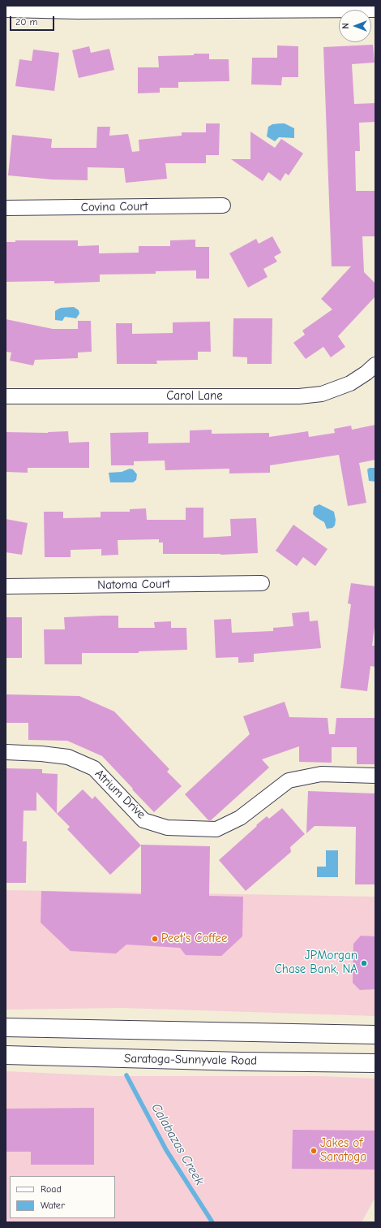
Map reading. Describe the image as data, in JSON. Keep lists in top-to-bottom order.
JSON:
{
  "streets": {
    "main road": ["Saratoga-Sunnyvale Road"],
    "street": [
      "Covina Court",
      "Carol Lane",
      "Natoma Court",
      "Atrium Drive"
    ]
  },
  "water": ["Calabazas Creek"],
  "places": ["Peet's Coffee", "JPMorgan Chase Bank, NA", "Jakes of Saratoga"],
  "legend": ["Road", "Water"],
  "scale_bar": "20 m",
  "north": "left"
}
